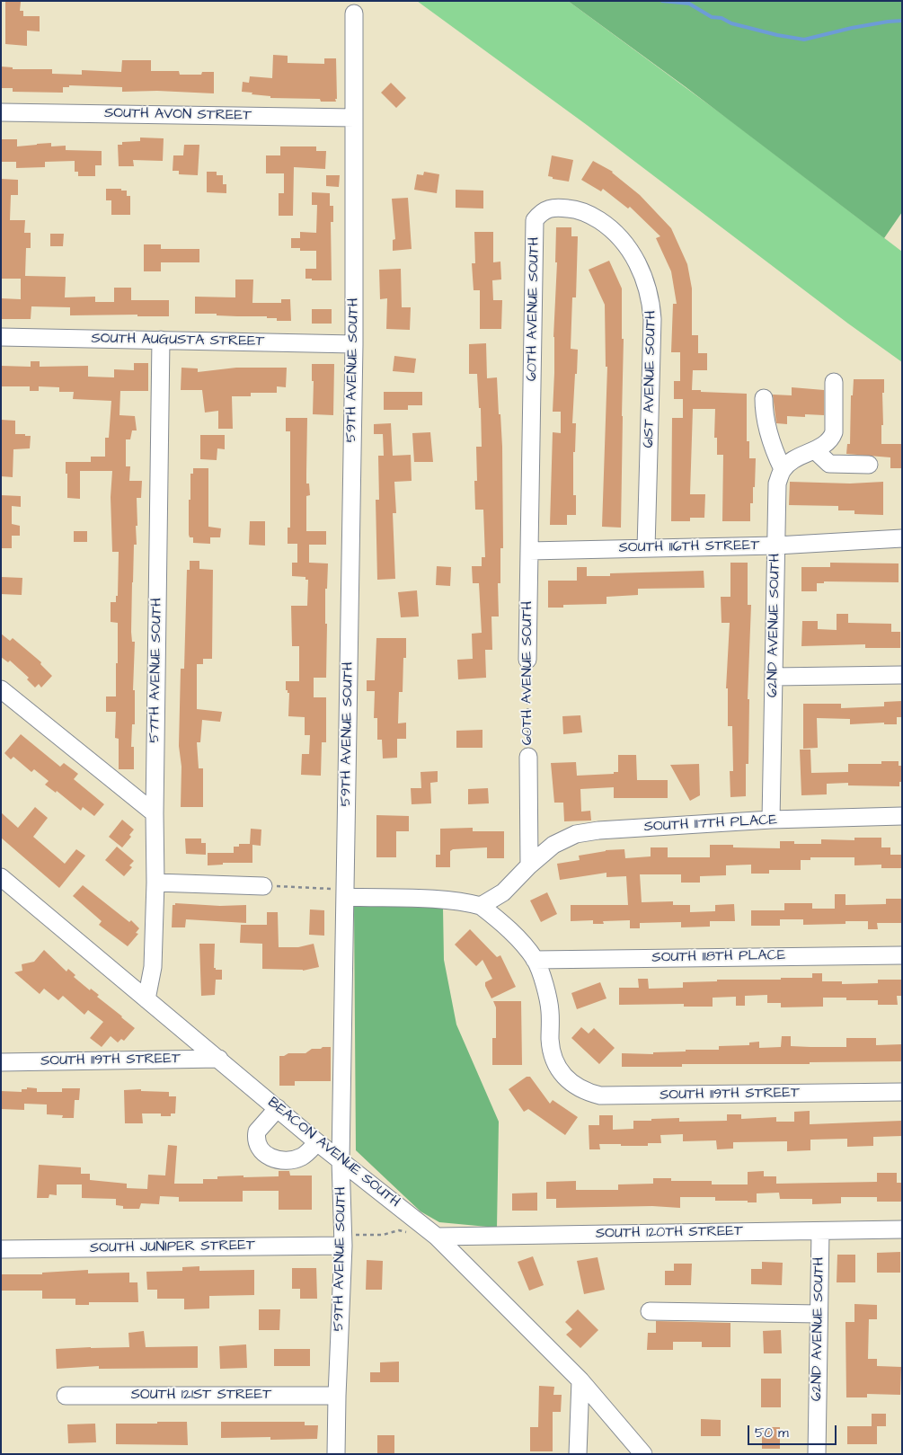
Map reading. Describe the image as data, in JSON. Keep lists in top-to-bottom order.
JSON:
{
  "streets": {
    "street": [
      "SOUTH AVON STREET",
      "60TH AVENUE SOUTH",
      "SOUTH AUGUSTA STREET",
      "59TH AVENUE SOUTH",
      "61ST AVENUE SOUTH",
      "SOUTH 116TH STREET",
      "62ND AVENUE SOUTH",
      "57TH AVENUE SOUTH",
      "SOUTH 117TH PLACE",
      "SOUTH 118TH PLACE",
      "SOUTH 119TH STREET",
      "BEACON AVENUE SOUTH",
      "SOUTH 120TH STREET",
      "SOUTH JUNIPER STREET",
      "SOUTH 121ST STREET"
    ]
  },
  "crossings": [
    ["SOUTH AVON STREET", "59TH AVENUE SOUTH"],
    ["60TH AVENUE SOUTH", "61ST AVENUE SOUTH"],
    ["60TH AVENUE SOUTH", "SOUTH 116TH STREET"],
    ["60TH AVENUE SOUTH", "SOUTH 117TH PLACE"],
    ["SOUTH AUGUSTA STREET", "59TH AVENUE SOUTH"],
    ["SOUTH AUGUSTA STREET", "57TH AVENUE SOUTH"],
    ["59TH AVENUE SOUTH", "BEACON AVENUE SOUTH"],
    ["59TH AVENUE SOUTH", "SOUTH JUNIPER STREET"],
    ["59TH AVENUE SOUTH", "SOUTH 121ST STREET"],
    ["61ST AVENUE SOUTH", "SOUTH 116TH STREET"],
    ["SOUTH 116TH STREET", "62ND AVENUE SOUTH"],
    ["62ND AVENUE SOUTH", "SOUTH 117TH PLACE"],
    ["62ND AVENUE SOUTH", "SOUTH 120TH STREET"],
    ["57TH AVENUE SOUTH", "BEACON AVENUE SOUTH"],
    ["SOUTH 118TH PLACE", "SOUTH 119TH STREET"],
    ["SOUTH 119TH STREET", "BEACON AVENUE SOUTH"],
    ["BEACON AVENUE SOUTH", "SOUTH 120TH STREET"]
  ],
  "scale_bar": "50 m"
}
